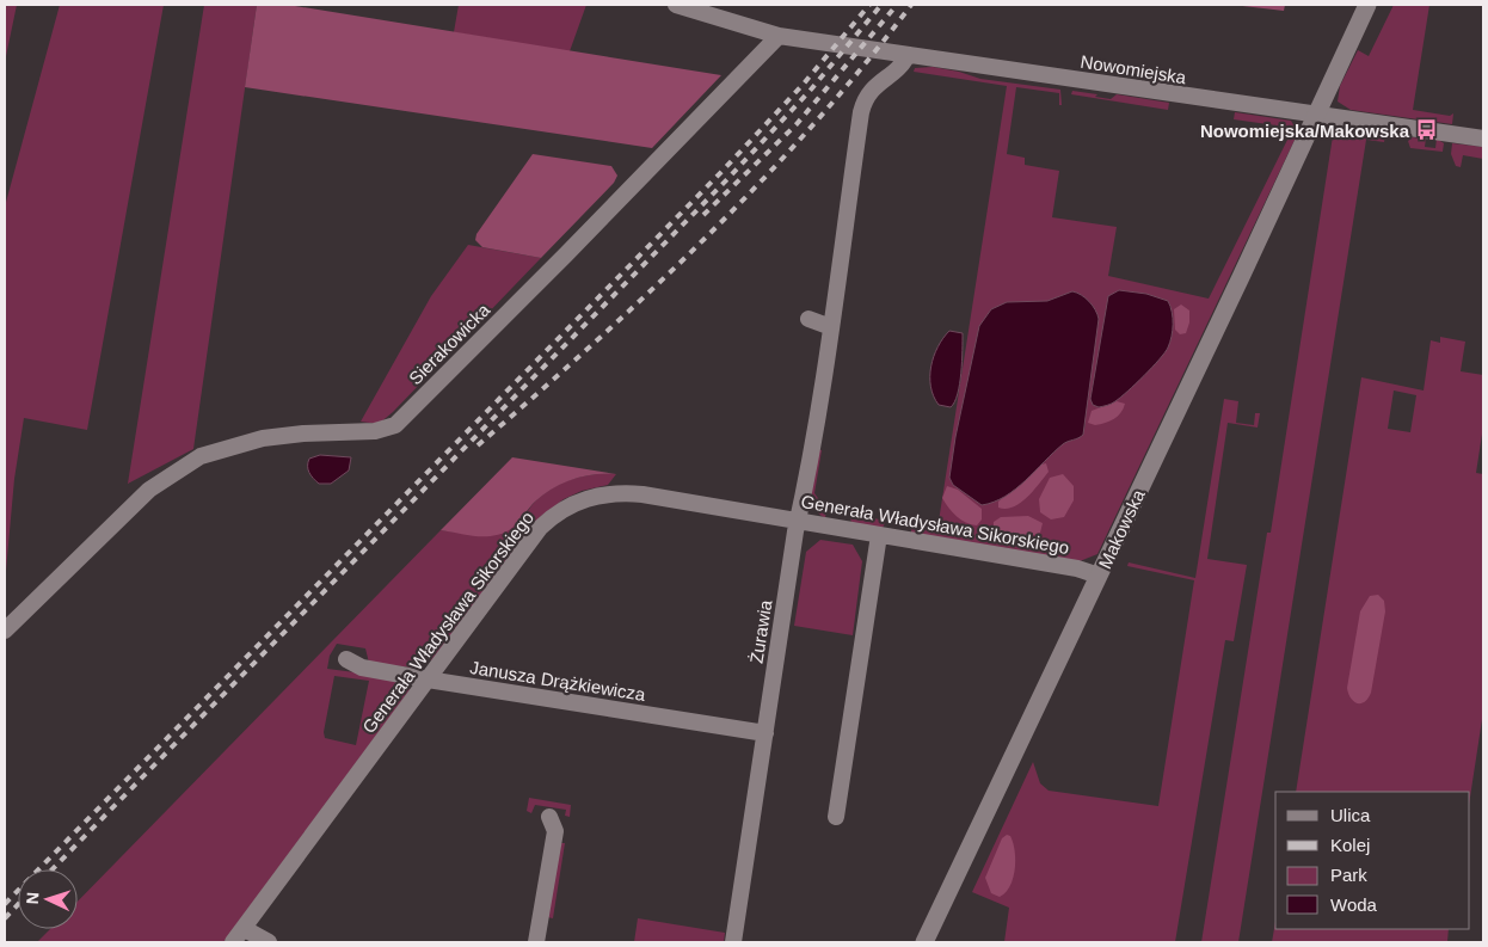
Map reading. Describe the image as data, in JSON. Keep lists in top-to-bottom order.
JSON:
{
  "streets": {
    "street": [
      "Nowomiejska",
      "Sierakowicka",
      "Generała Władysława Sikorskiego",
      "Makowska",
      "Żurawia",
      "Janusza Drążkiewicza"
    ]
  },
  "crossings": [
    ["Nowomiejska", "Sierakowicka"],
    ["Nowomiejska", "Makowska"],
    ["Nowomiejska", "Żurawia"],
    ["Generała Władysława Sikorskiego", "Makowska"],
    ["Generała Władysława Sikorskiego", "Żurawia"],
    ["Generała Władysława Sikorskiego", "Janusza Drążkiewicza"],
    ["Żurawia", "Janusza Drążkiewicza"]
  ],
  "places": {
    "bus stop": ["Nowomiejska/Makowska"]
  },
  "legend": [
    "Ulica",
    "Kolej",
    "Park",
    "Woda"
  ],
  "north": "left"
}
